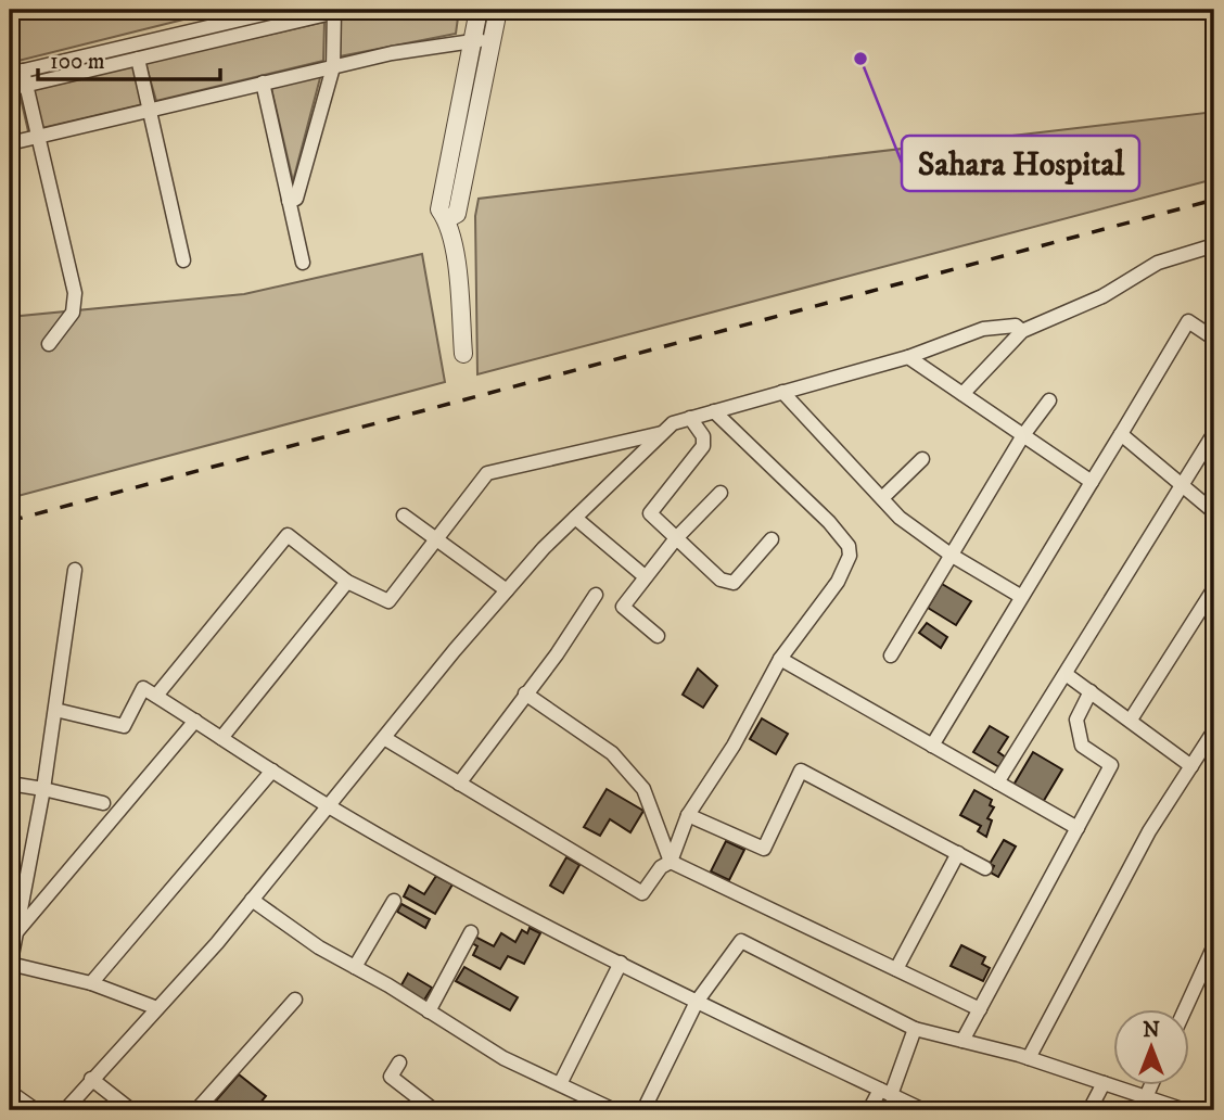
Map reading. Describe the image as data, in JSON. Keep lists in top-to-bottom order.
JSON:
{
  "places": ["Sahara Hospital"],
  "scale_bar": "100 m",
  "north": "top"
}
